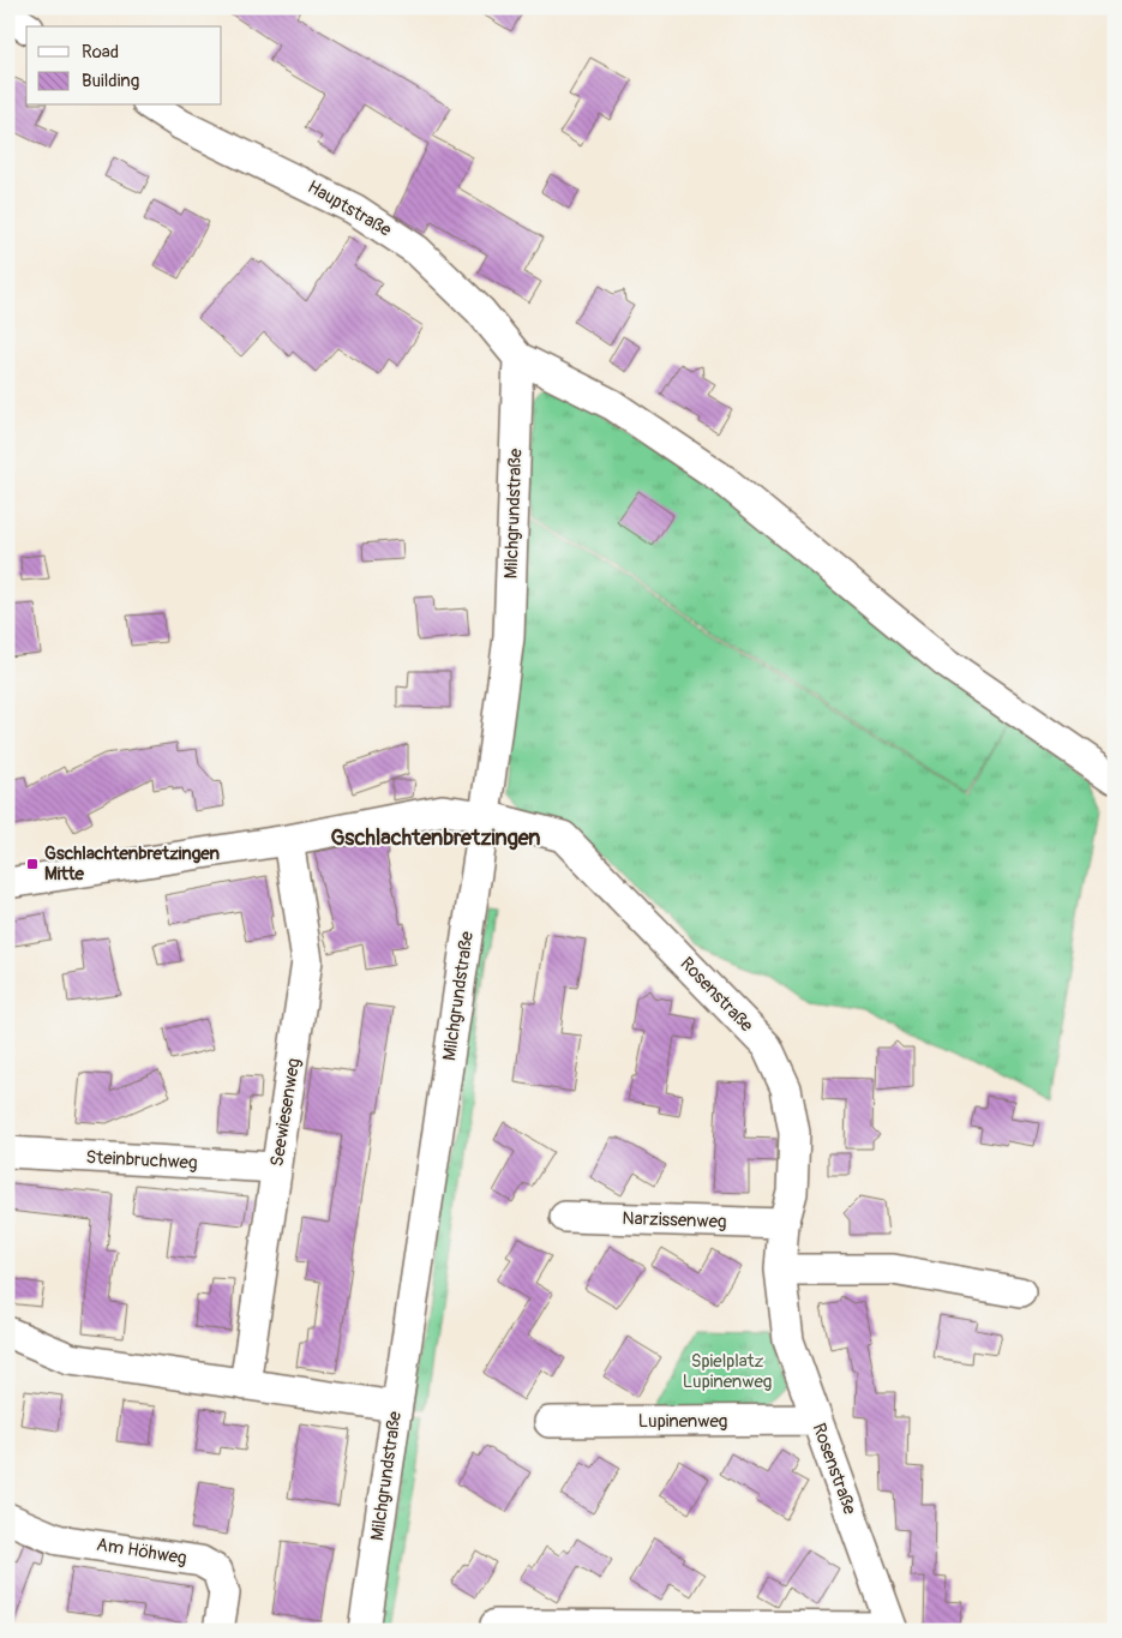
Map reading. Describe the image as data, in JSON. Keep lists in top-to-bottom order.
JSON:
{
  "streets": {
    "street": [
      "Hauptstraße",
      "Milchgrundstraße",
      "Rosenstraße",
      "Seewiesenweg",
      "Steinbruchweg",
      "Narzissenweg",
      "Lupinenweg",
      "Am Höhweg"
    ]
  },
  "crossings": [
    ["Hauptstraße", "Milchgrundstraße"],
    ["Milchgrundstraße", "Rosenstraße"],
    ["Rosenstraße", "Seewiesenweg"],
    ["Rosenstraße", "Narzissenweg"],
    ["Rosenstraße", "Lupinenweg"],
    ["Seewiesenweg", "Steinbruchweg"]
  ],
  "districts": ["Gschlachtenbretzingen"],
  "parks": ["Spielplatz Lupinenweg"],
  "places": {
    "transit": ["Gschlachtenbretzingen Mitte"]
  },
  "legend": ["Road", "Building"]
}
